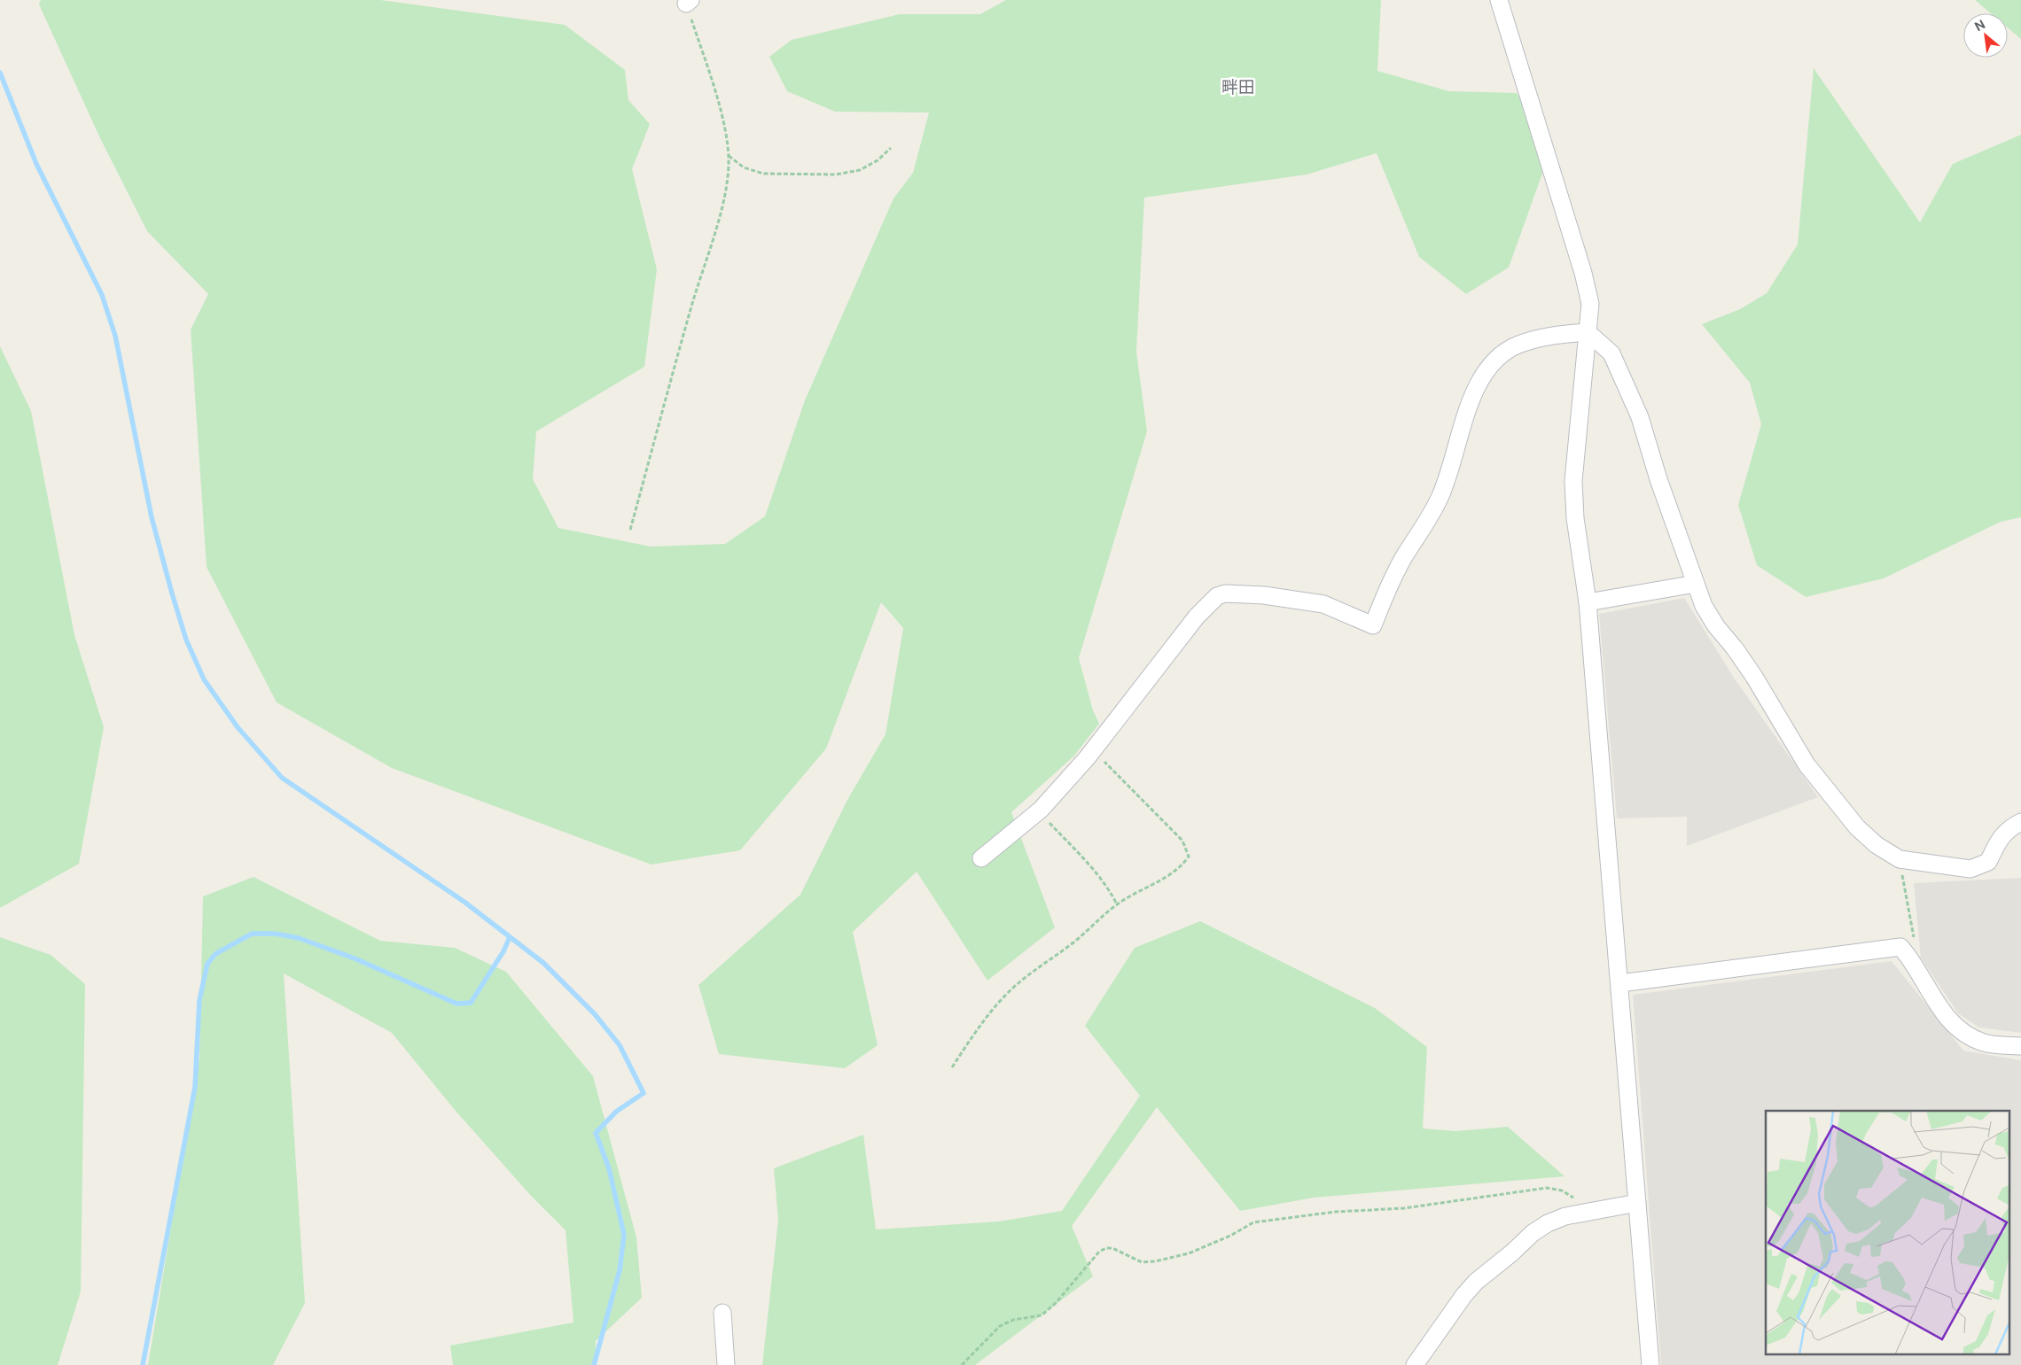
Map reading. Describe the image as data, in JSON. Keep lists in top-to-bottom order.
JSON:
{
  "districts": ["畔田"],
  "north": "top left"
}
